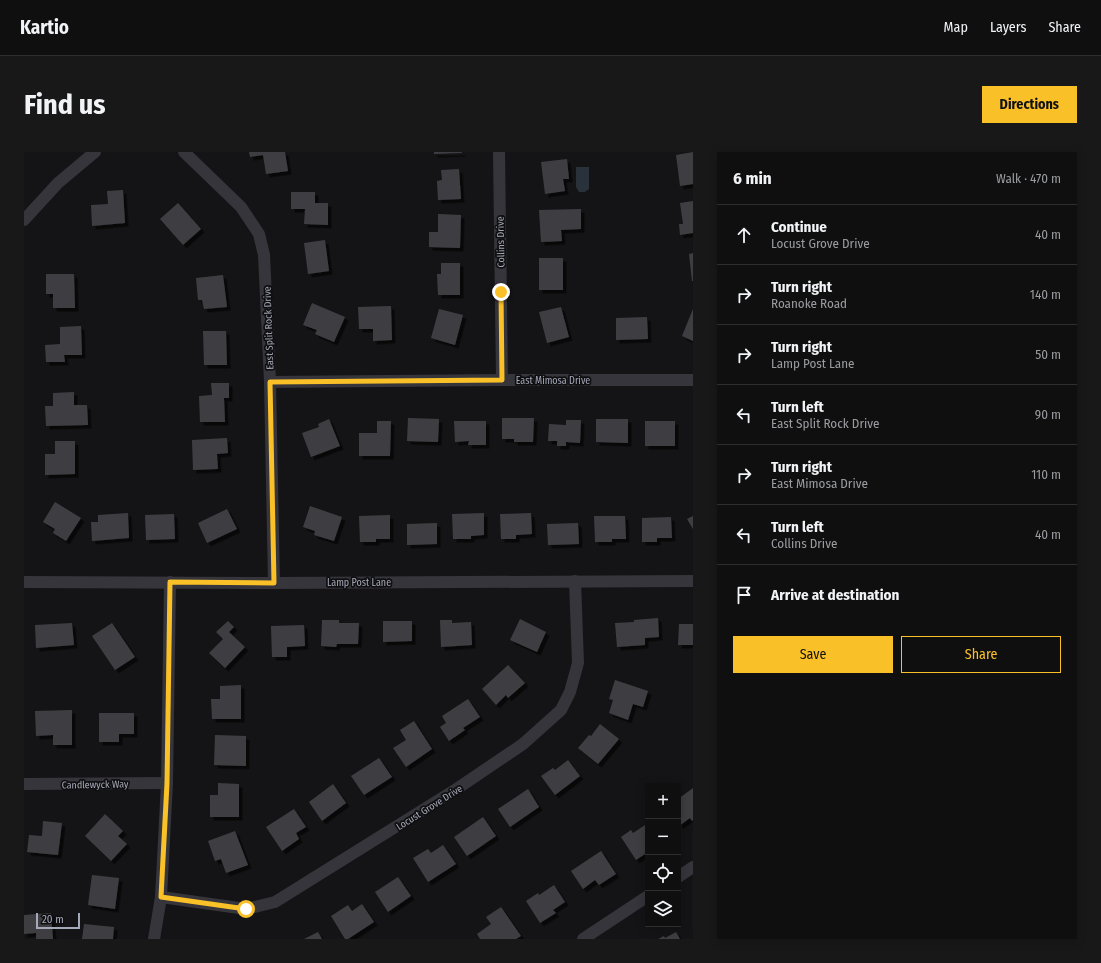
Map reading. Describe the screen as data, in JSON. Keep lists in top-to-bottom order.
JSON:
{
  "streets": {
    "street": [
      "Collins Drive",
      "East Split Rock Drive",
      "East Mimosa Drive",
      "Lamp Post Lane",
      "Candlewyck Way",
      "Locust Grove Drive"
    ]
  },
  "crossings": [
    ["Collins Drive", "East Mimosa Drive"],
    ["East Split Rock Drive", "East Mimosa Drive"],
    ["East Split Rock Drive", "Lamp Post Lane"],
    ["Lamp Post Lane", "Locust Grove Drive"]
  ],
  "scale_bar": "20 m",
  "page": {
    "header": "Kartio",
    "nav": ["Map", "Layers", "Share"],
    "buttons": [
      "Directions",
      ["Save", "Share"]
    ],
    "title": "Find us",
    "heading": ["6 min", "Walk · 470 m"],
    "list": [
      ["Continue", "Locust Grove Drive", "40 m"],
      ["Turn right", "Roanoke Road", "140 m"],
      ["Turn right", "Lamp Post Lane", "50 m"],
      ["Turn left", "East Split Rock Drive", "90 m"],
      ["Turn right", "East Mimosa Drive", "110 m"],
      ["Turn left", "Collins Drive", "40 m"],
      "Arrive at destination"
    ],
    "map_buttons": ["+", "−"],
    "scale": "20 m"
  }
}
